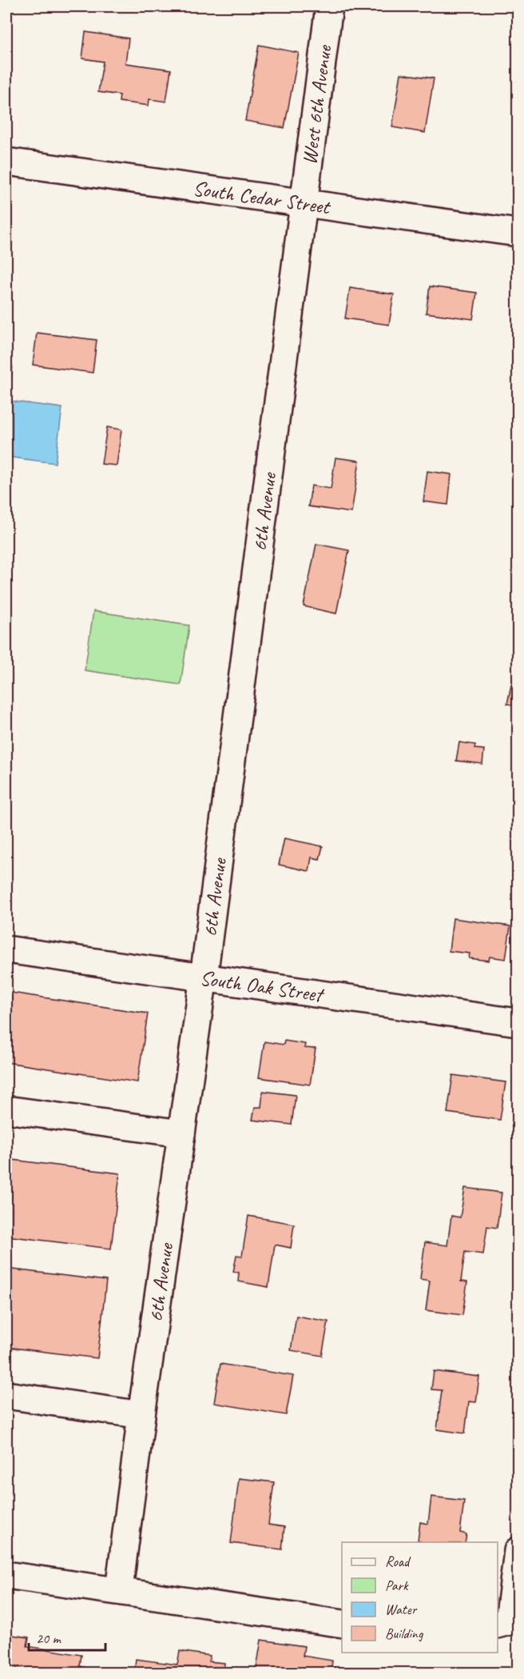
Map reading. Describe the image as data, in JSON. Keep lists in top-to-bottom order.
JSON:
{
  "streets": {
    "street": [
      "West 6th Avenue",
      "South Cedar Street",
      "6th Avenue",
      "South Oak Street"
    ]
  },
  "crossings": [
    ["West 6th Avenue", "South Cedar Street"],
    ["West 6th Avenue", "6th Avenue"],
    ["South Cedar Street", "6th Avenue"],
    ["6th Avenue", "South Oak Street"]
  ],
  "legend": [
    "Road",
    "Park",
    "Water",
    "Building"
  ],
  "scale_bar": "20 m"
}
